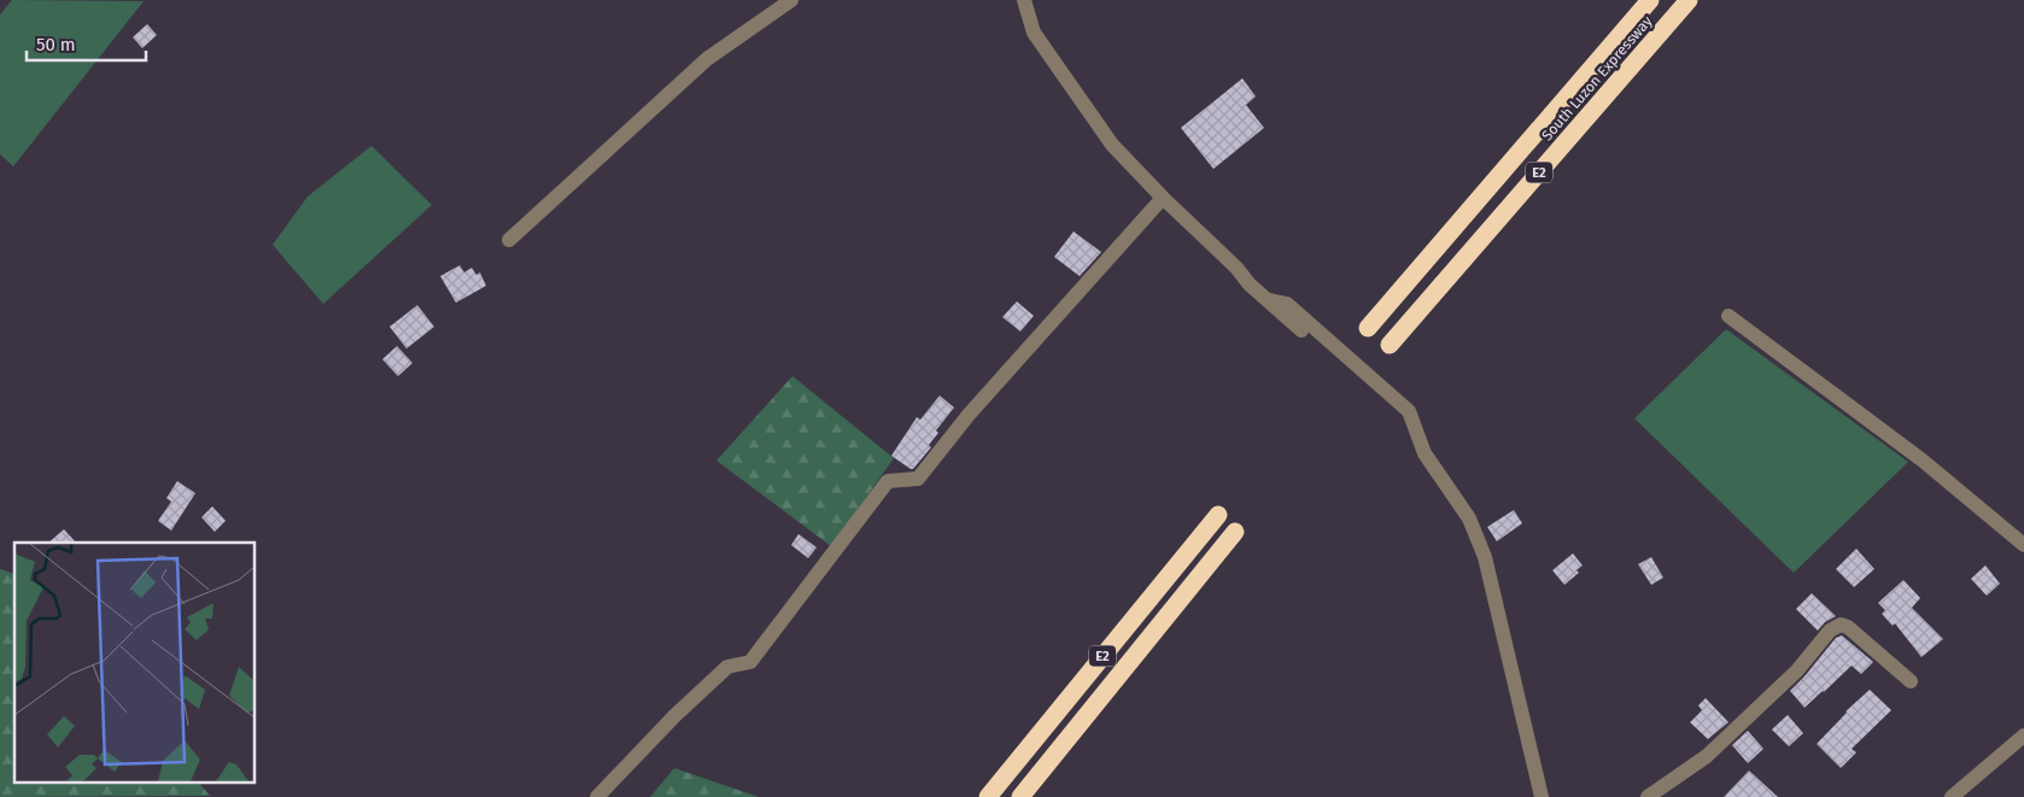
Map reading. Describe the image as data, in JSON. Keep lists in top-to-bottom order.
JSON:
{
  "streets": {
    "highway": ["South Luzon Expressway", "E2"]
  },
  "scale_bar": "50 m"
}
